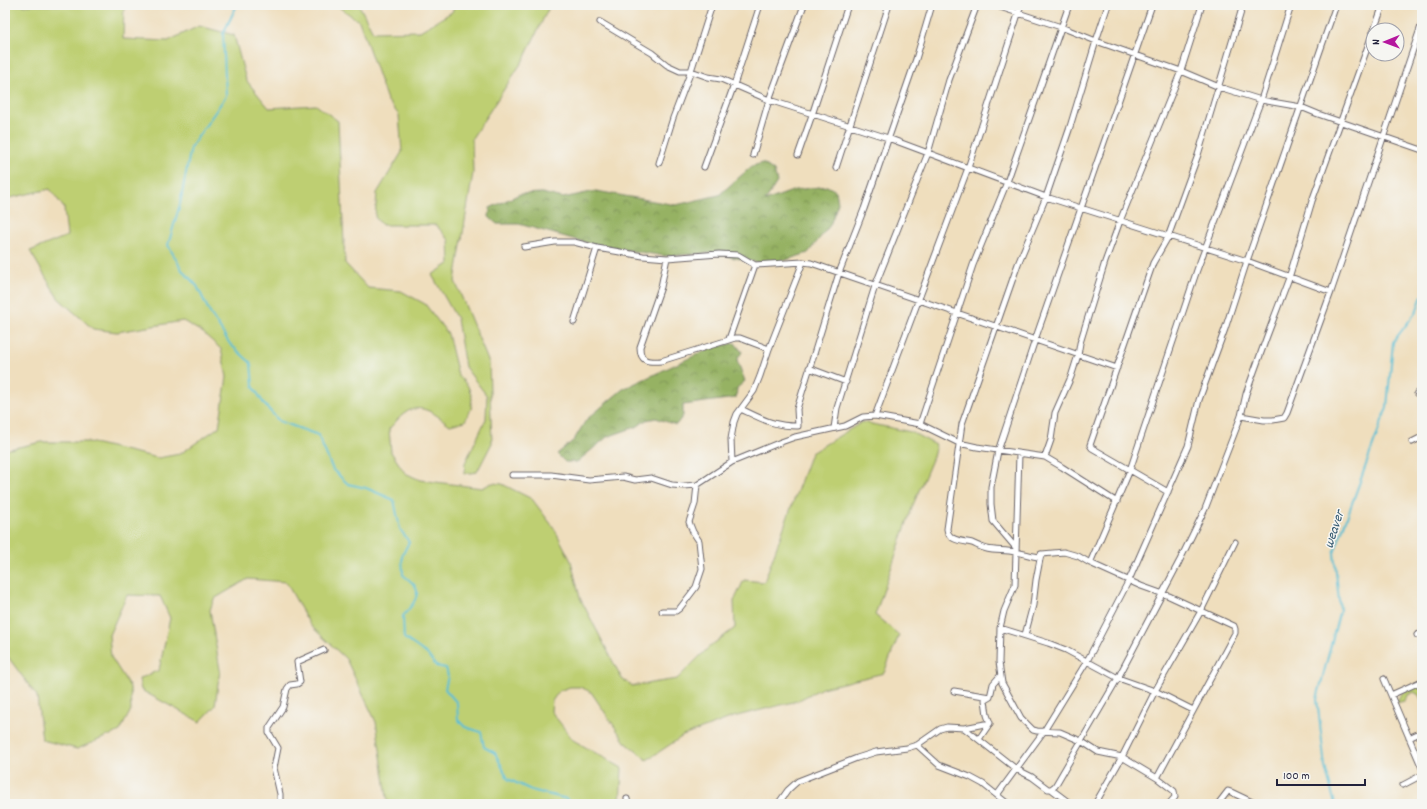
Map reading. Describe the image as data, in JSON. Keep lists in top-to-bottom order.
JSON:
{
  "water": ["weaver"],
  "scale_bar": "100 m",
  "north": "left"
}
